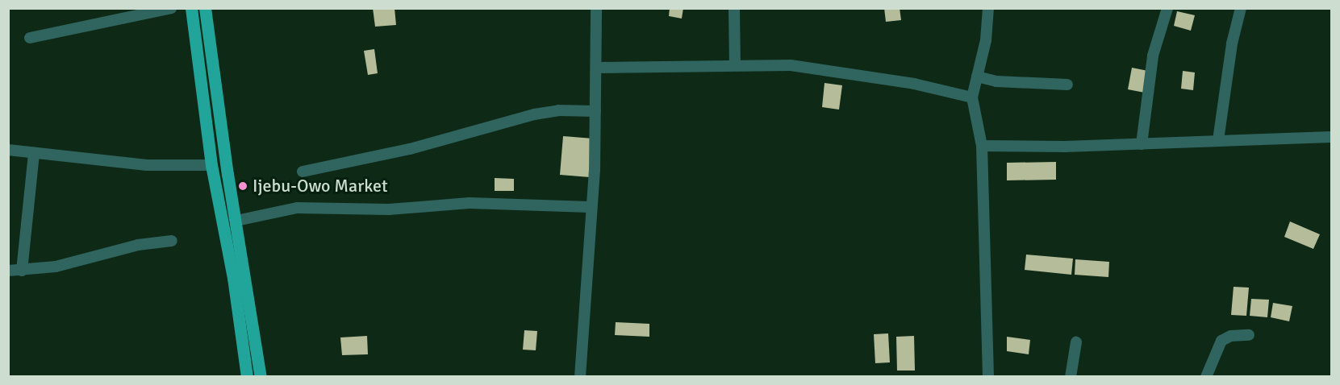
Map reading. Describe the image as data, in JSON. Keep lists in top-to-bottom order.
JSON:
{
  "places": ["Ijebu-Owo Market"]
}
